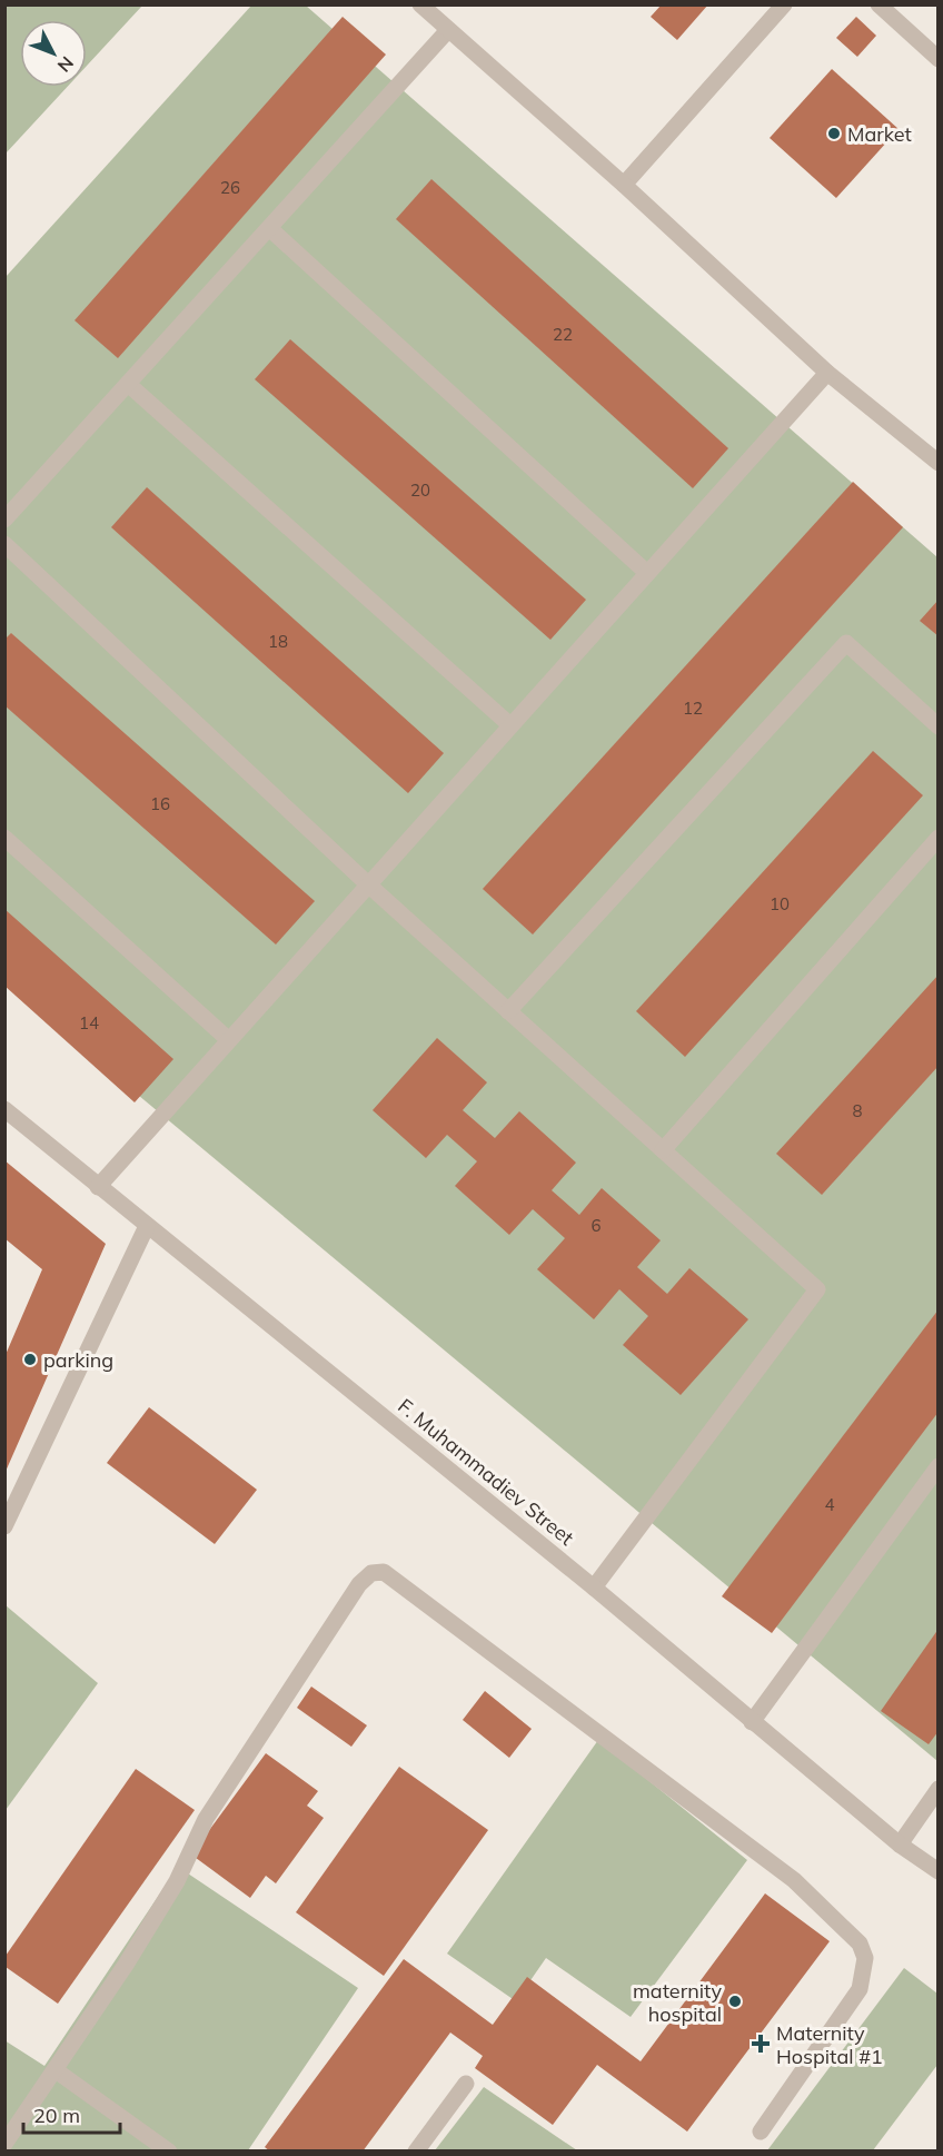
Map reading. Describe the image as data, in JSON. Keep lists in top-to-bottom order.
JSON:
{
  "streets": {
    "street": ["F. Muhammadiev Street"]
  },
  "places": {
    "other": ["Market", "parking", "maternity hospital"],
    "health": ["Maternity Hospital #1"]
  },
  "house_numbers": [
    "26",
    "22",
    "20",
    "18",
    "12",
    "16",
    "10",
    "14",
    "8",
    "6",
    "4"
  ],
  "scale_bar": "20 m",
  "north": "bottom right"
}
